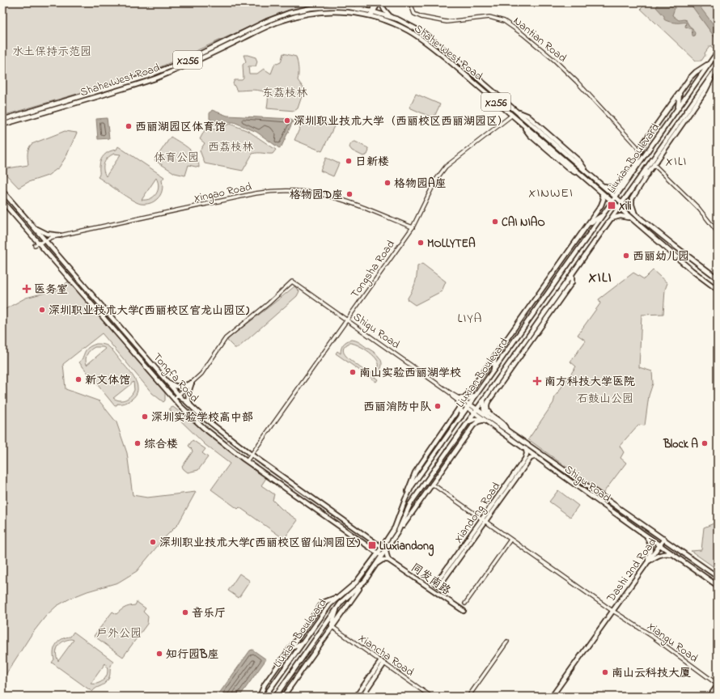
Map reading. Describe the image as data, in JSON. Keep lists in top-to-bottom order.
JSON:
{
  "streets": {
    "main road": [
      "Shahe West Road",
      "X256",
      "Liuxian Boulevard",
      "Shigu Road",
      "Tongfa Road",
      "Xiandong Road",
      "Dashi 2nd Road",
      "同发南路"
    ],
    "street": [
      "Nantian Road",
      "Xingao Road",
      "Tongsha Road",
      "Xiangu Road",
      "Xiancha Road"
    ]
  },
  "crossings": [
    ["Shahe West Road", "Liuxian Boulevard"],
    ["Shahe West Road", "Tongsha Road"],
    ["Liuxian Boulevard", "Shigu Road"],
    ["Liuxian Boulevard", "Tongfa Road"],
    ["Xingao Road", "Tongsha Road"],
    ["Xingao Road", "Tongfa Road"],
    ["Tongsha Road", "Shigu Road"],
    ["Tongsha Road", "Tongfa Road"],
    ["Shigu Road", "Xiandong Road"],
    ["Shigu Road", "Dashi 2nd Road"],
    ["Xiandong Road", "Xiangu Road"],
    ["Dashi 2nd Road", "Xiangu Road"]
  ],
  "districts": [
    "XILI",
    "XINWEI",
    "XILI",
    "LIYA"
  ],
  "parks": [
    "水土保持示范园",
    "东荔枝林",
    "西荔枝林",
    "体育公园",
    "石鼓山公园",
    "户外公园"
  ],
  "places": {
    "other": [
      "深圳职业技术大学（西丽校区西丽湖园区）",
      "西丽湖园区体育馆",
      "日新楼",
      "格物园A座",
      "格物园D座",
      "CAI NIAO",
      "MOLLYTEA",
      "西丽幼儿园",
      "深圳职业技术大学(西丽校区官龙山园区)",
      "南山实验西丽湖学校",
      "新文体馆",
      "西丽消防中队",
      "深圳实验学校高中部",
      "综合楼",
      "Block A",
      "深圳职业技术大学(西丽校区留仙洞园区)",
      "音乐厅",
      "知行园B座",
      "南山云科技大厦"
    ],
    "transit": ["Xili", "Liuxiandong"],
    "health": ["医务室", "南方科技大学医院"]
  }
}
